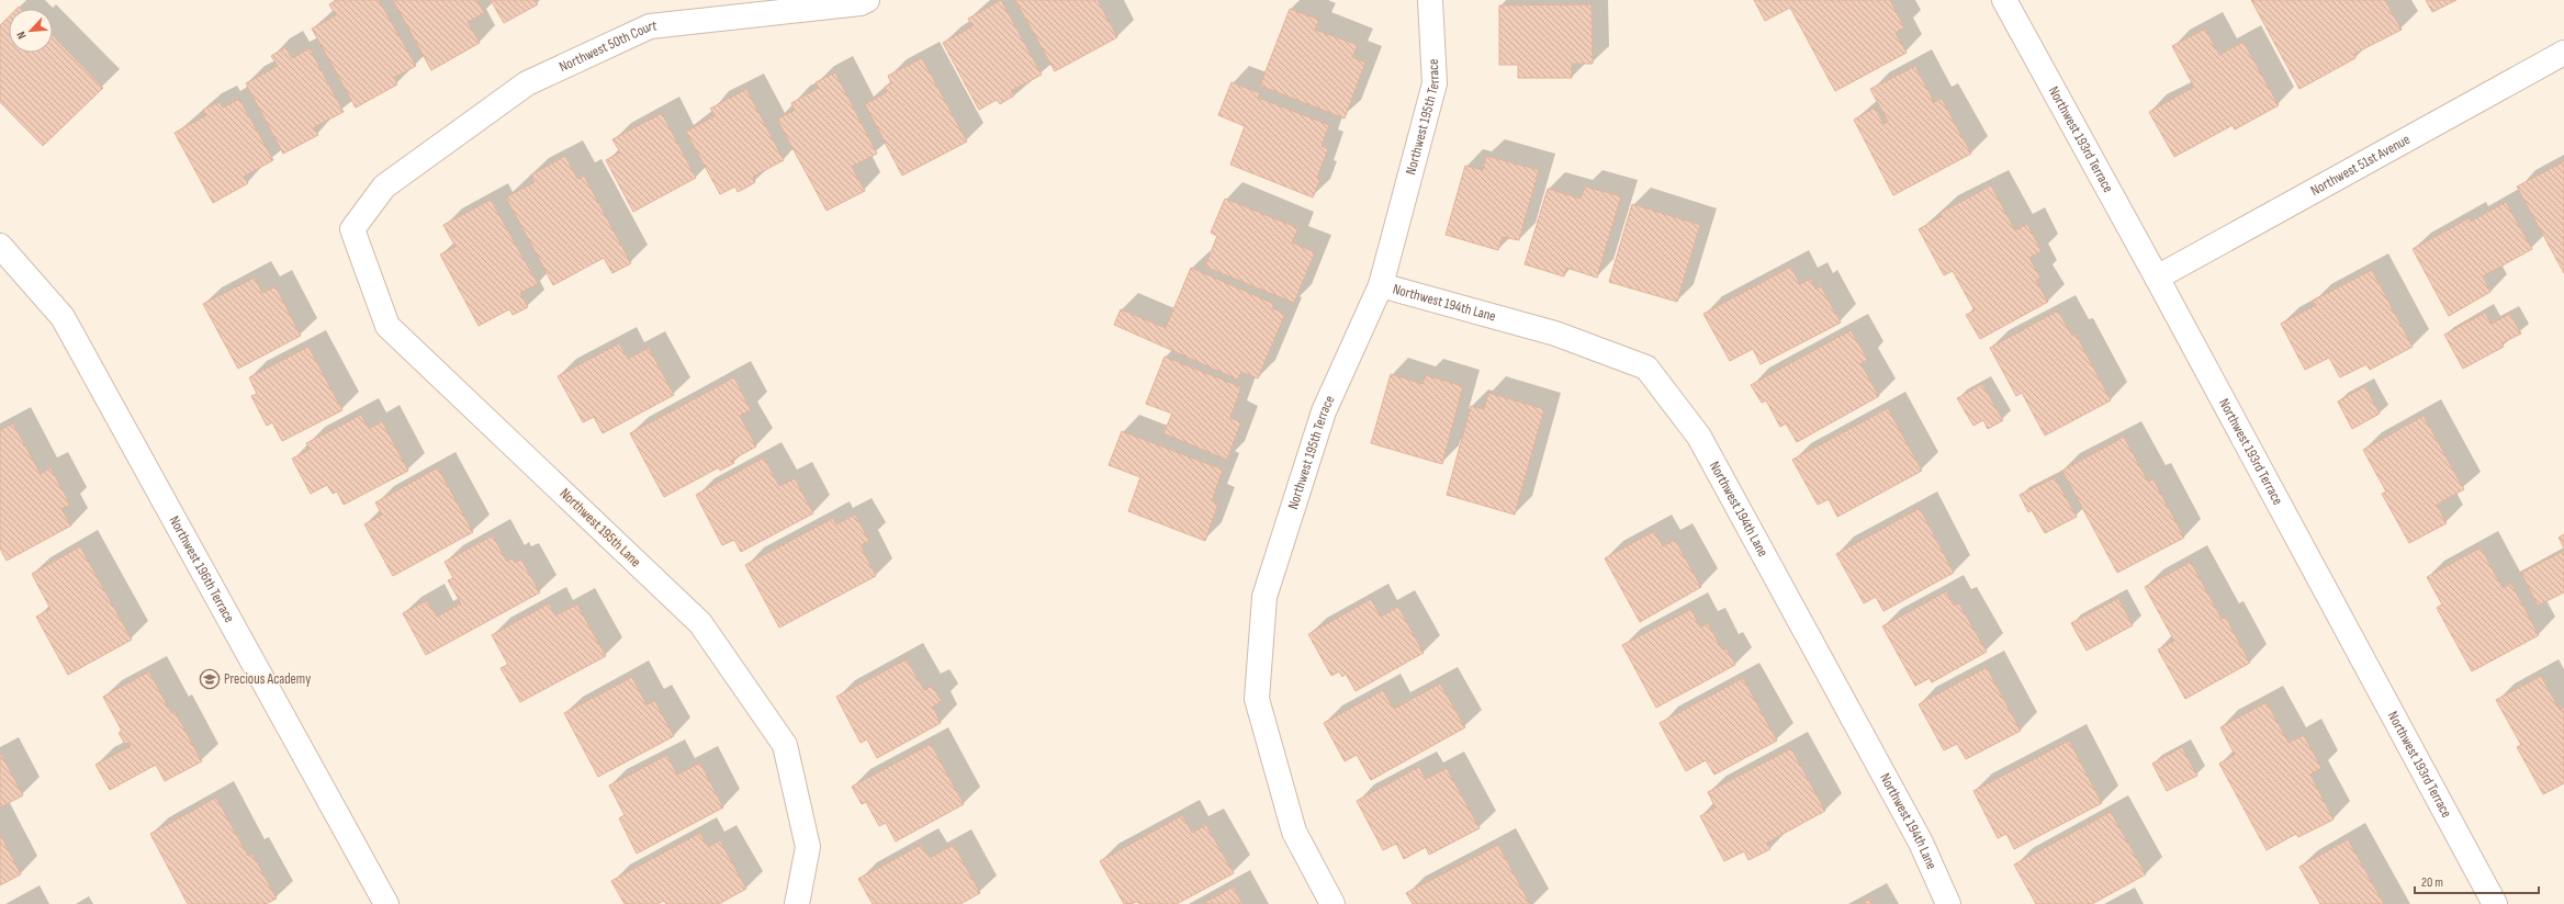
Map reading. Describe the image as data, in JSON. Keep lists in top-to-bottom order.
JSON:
{
  "streets": {
    "street": [
      "Northwest 50th Court",
      "Northwest 195th Terrace",
      "Northwest 193rd Terrace",
      "Northwest 51st Avenue",
      "Northwest 194th Lane",
      "Northwest 195th Lane",
      "Northwest 196th Terrace"
    ]
  },
  "crossings": [
    ["Northwest 50th Court", "Northwest 195th Lane"],
    ["Northwest 195th Terrace", "Northwest 194th Lane"],
    ["Northwest 193rd Terrace", "Northwest 51st Avenue"]
  ],
  "places": {
    "school or university": ["Precious Academy"]
  },
  "scale_bar": "20 m",
  "north": "bottom left"
}
